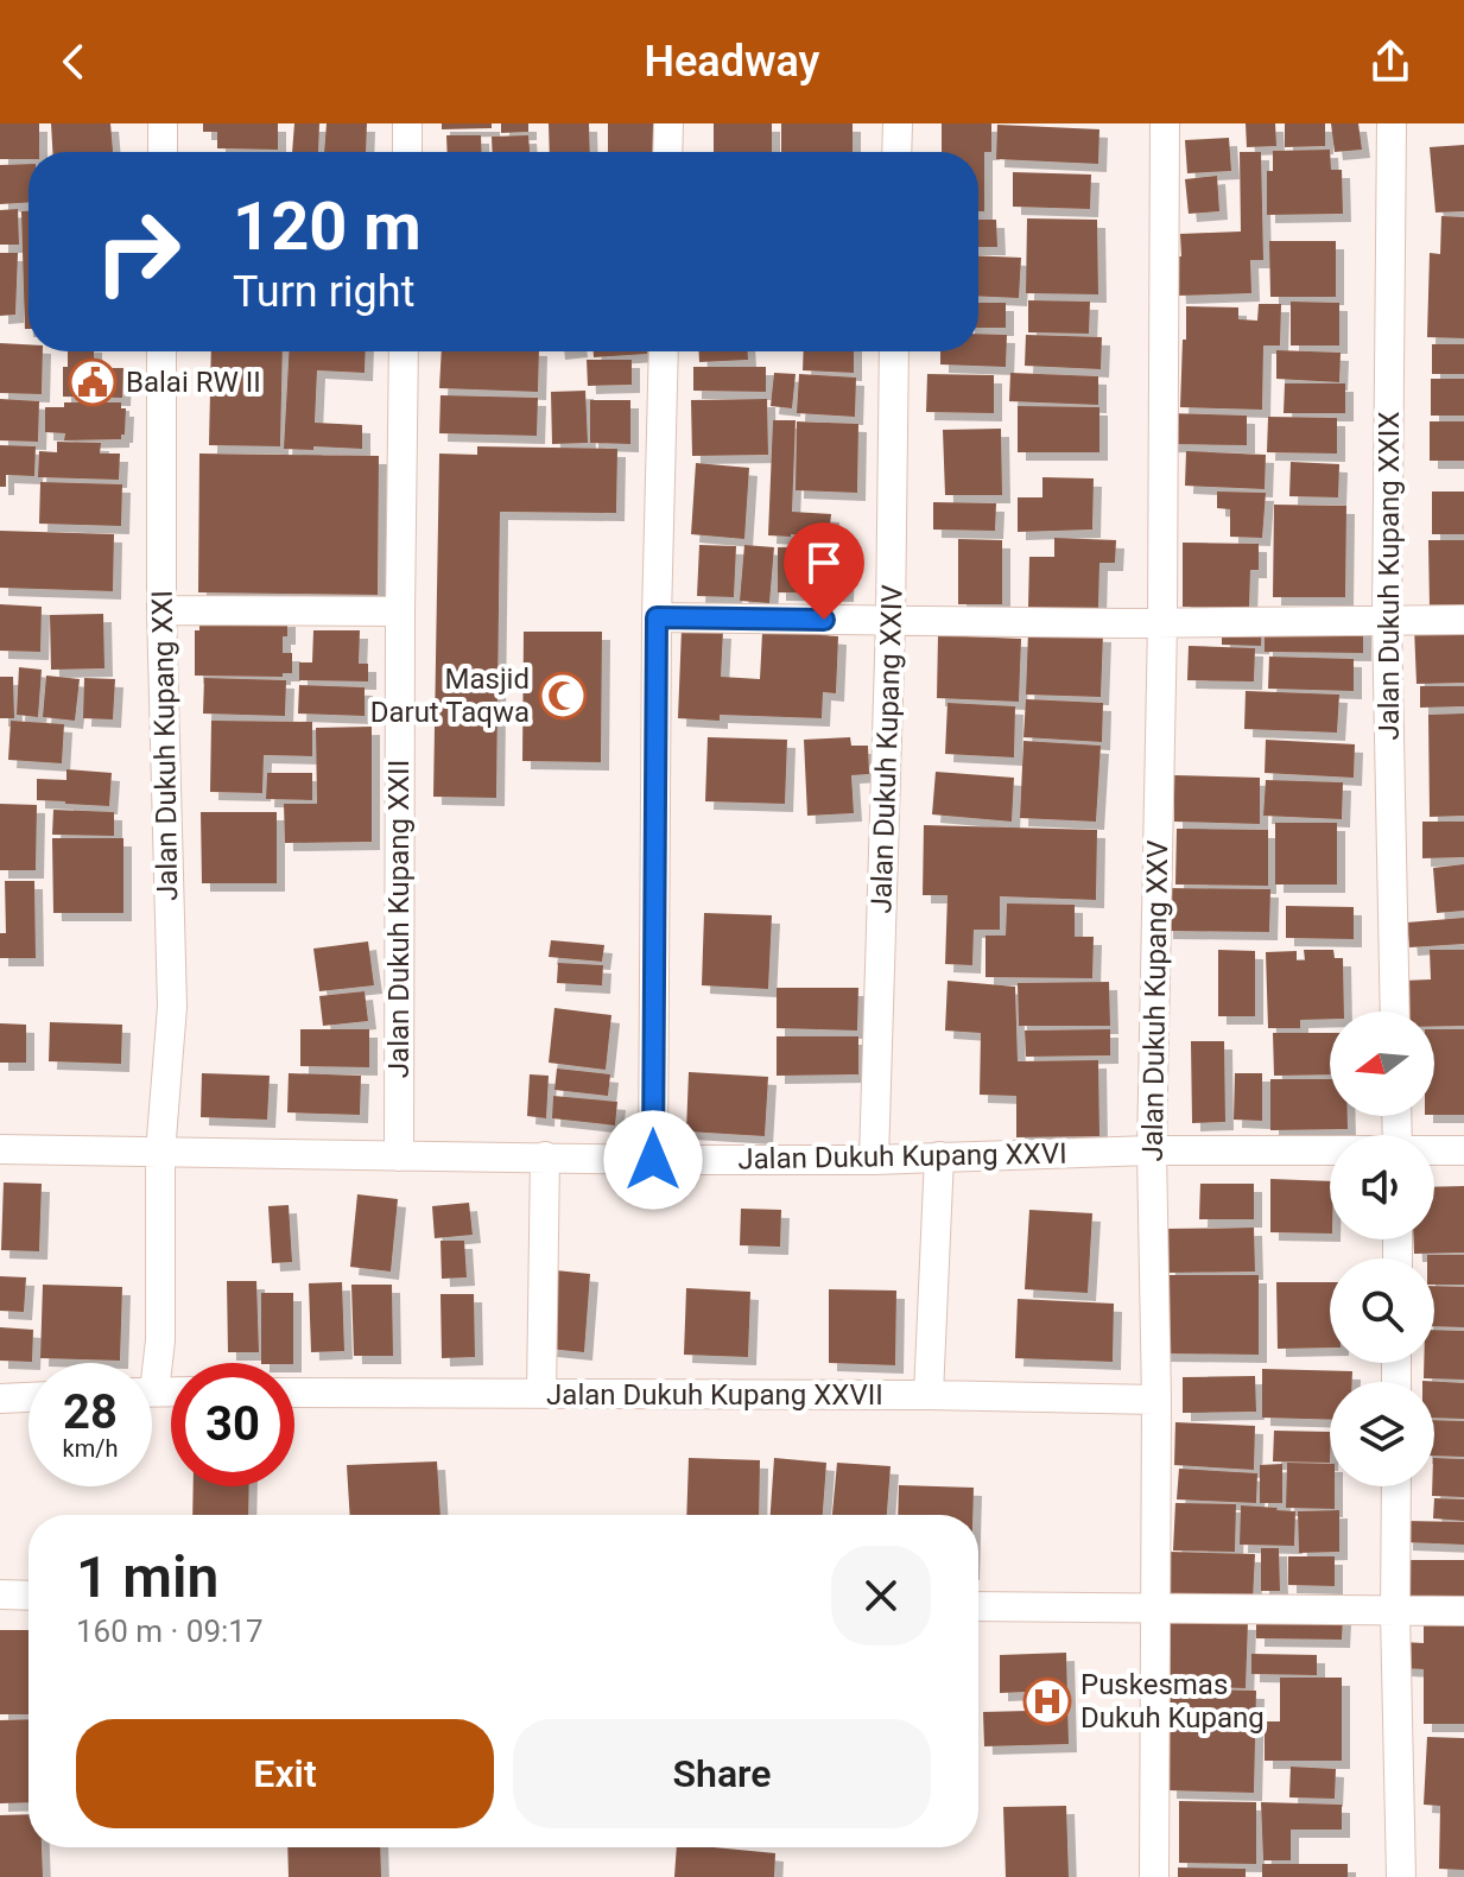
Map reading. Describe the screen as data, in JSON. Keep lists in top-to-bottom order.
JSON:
{
  "streets": {
    "street": [
      "Jalan Dukuh Kupang XXIX",
      "Jalan Dukuh Kupang XXI",
      "Jalan Dukuh Kupang XXIV",
      "Jalan Dukuh Kupang XXII",
      "Jalan Dukuh Kupang XXV",
      "Jalan Dukuh Kupang XXVI",
      "Jalan Dukuh Kupang XXVII"
    ]
  },
  "crossings": [
    ["Jalan Dukuh Kupang XXI", "Jalan Dukuh Kupang XXVI"],
    ["Jalan Dukuh Kupang XXIV", "Jalan Dukuh Kupang XXVI"],
    ["Jalan Dukuh Kupang XXII", "Jalan Dukuh Kupang XXVI"],
    ["Jalan Dukuh Kupang XXV", "Jalan Dukuh Kupang XXVI"],
    ["Jalan Dukuh Kupang XXV", "Jalan Dukuh Kupang XXVII"]
  ],
  "places": {
    "public building": ["Balai RW II"],
    "mosque": ["Masjid Darut Taqwa"],
    "hospital": ["Puskesmas Dukuh Kupang"]
  },
  "north": "left",
  "page": {
    "header": "Headway",
    "turn": ["120 m", "Turn right"],
    "speed": "28 km/h",
    "limit": "30",
    "heading": ["1 min", "160 m · 09:17"],
    "buttons": ["Exit", "Share"]
  }
}
